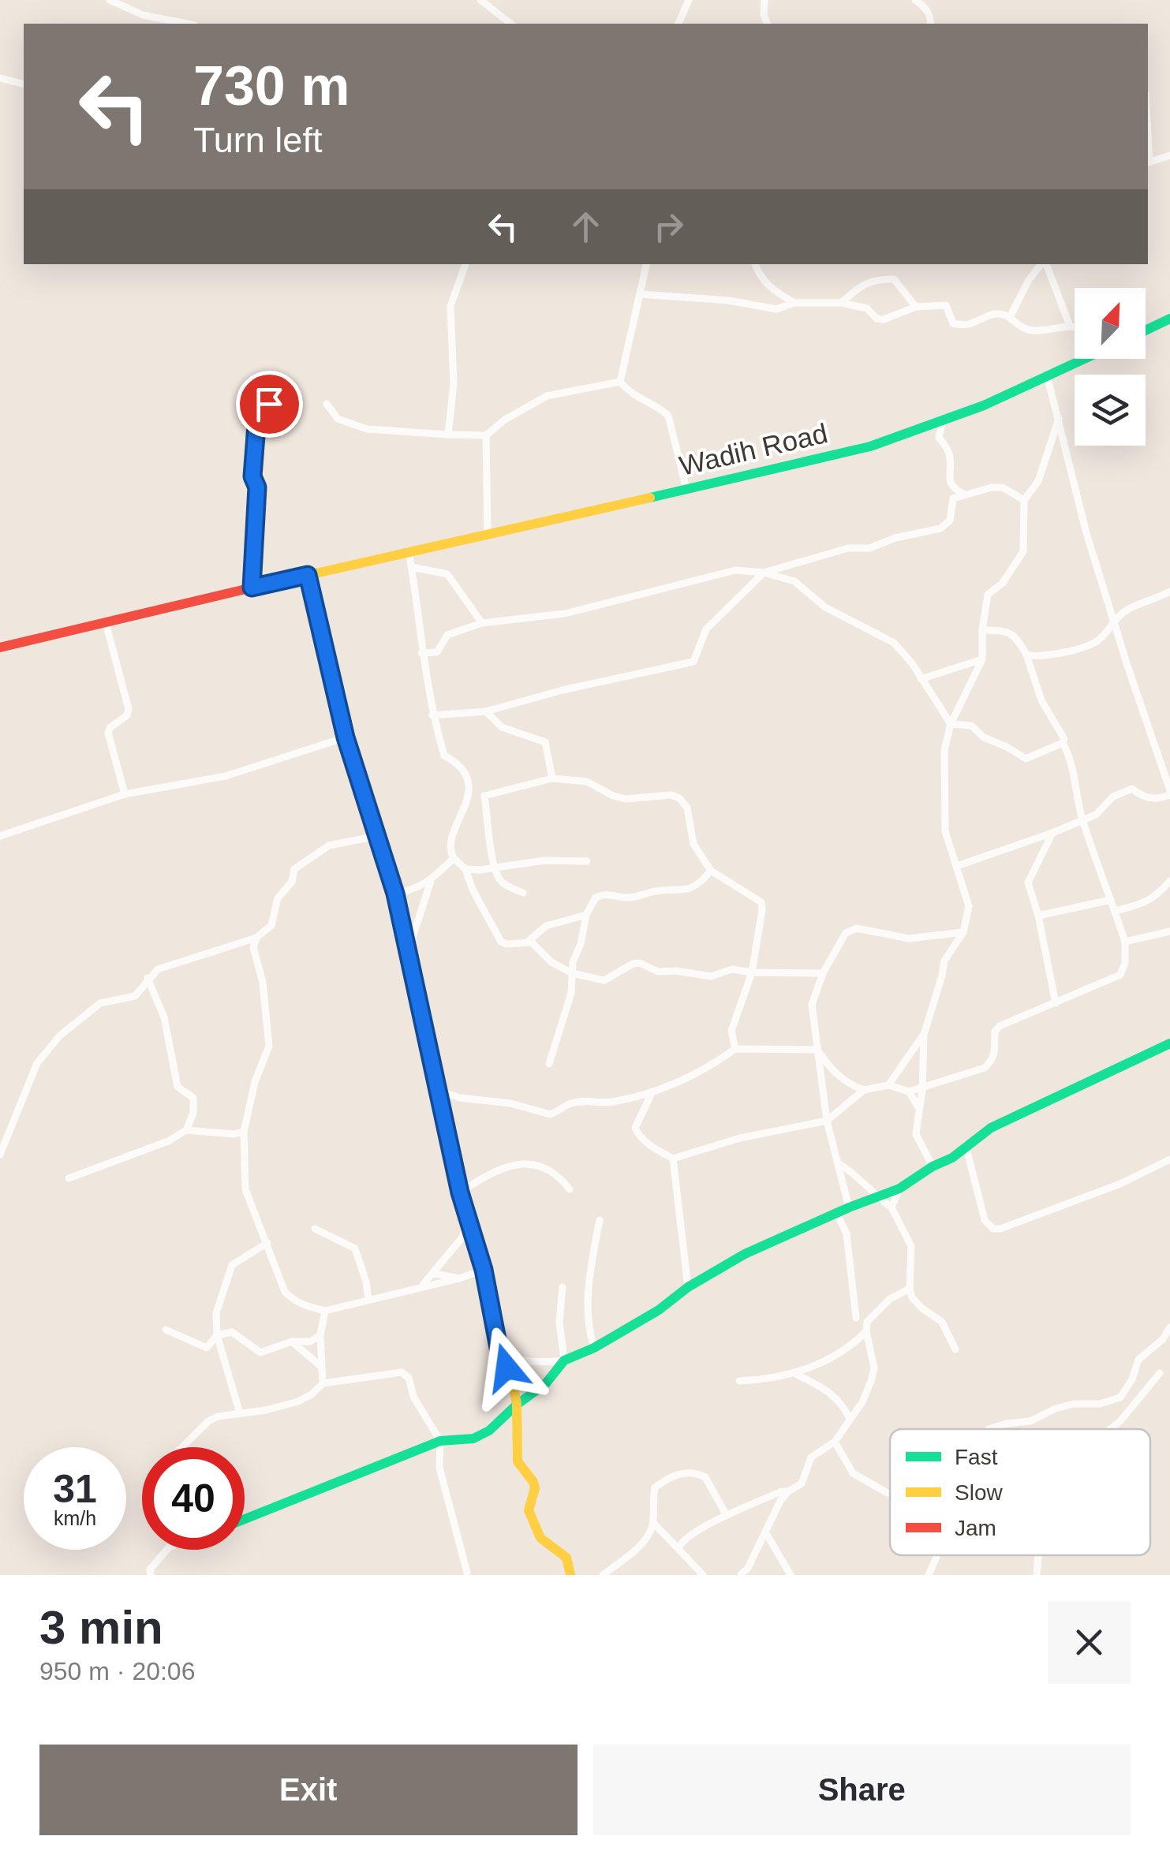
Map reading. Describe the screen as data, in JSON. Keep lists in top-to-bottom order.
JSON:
{
  "streets": {
    "street": ["Wadih Road"]
  },
  "legend": ["Fast", "Slow", "Jam"],
  "north": "top right",
  "page": {
    "turn": ["730 m", "Turn left"],
    "speed": "31 km/h",
    "limit": "40",
    "heading": ["3 min", "950 m · 20:06"],
    "buttons": ["Exit", "Share"]
  }
}
